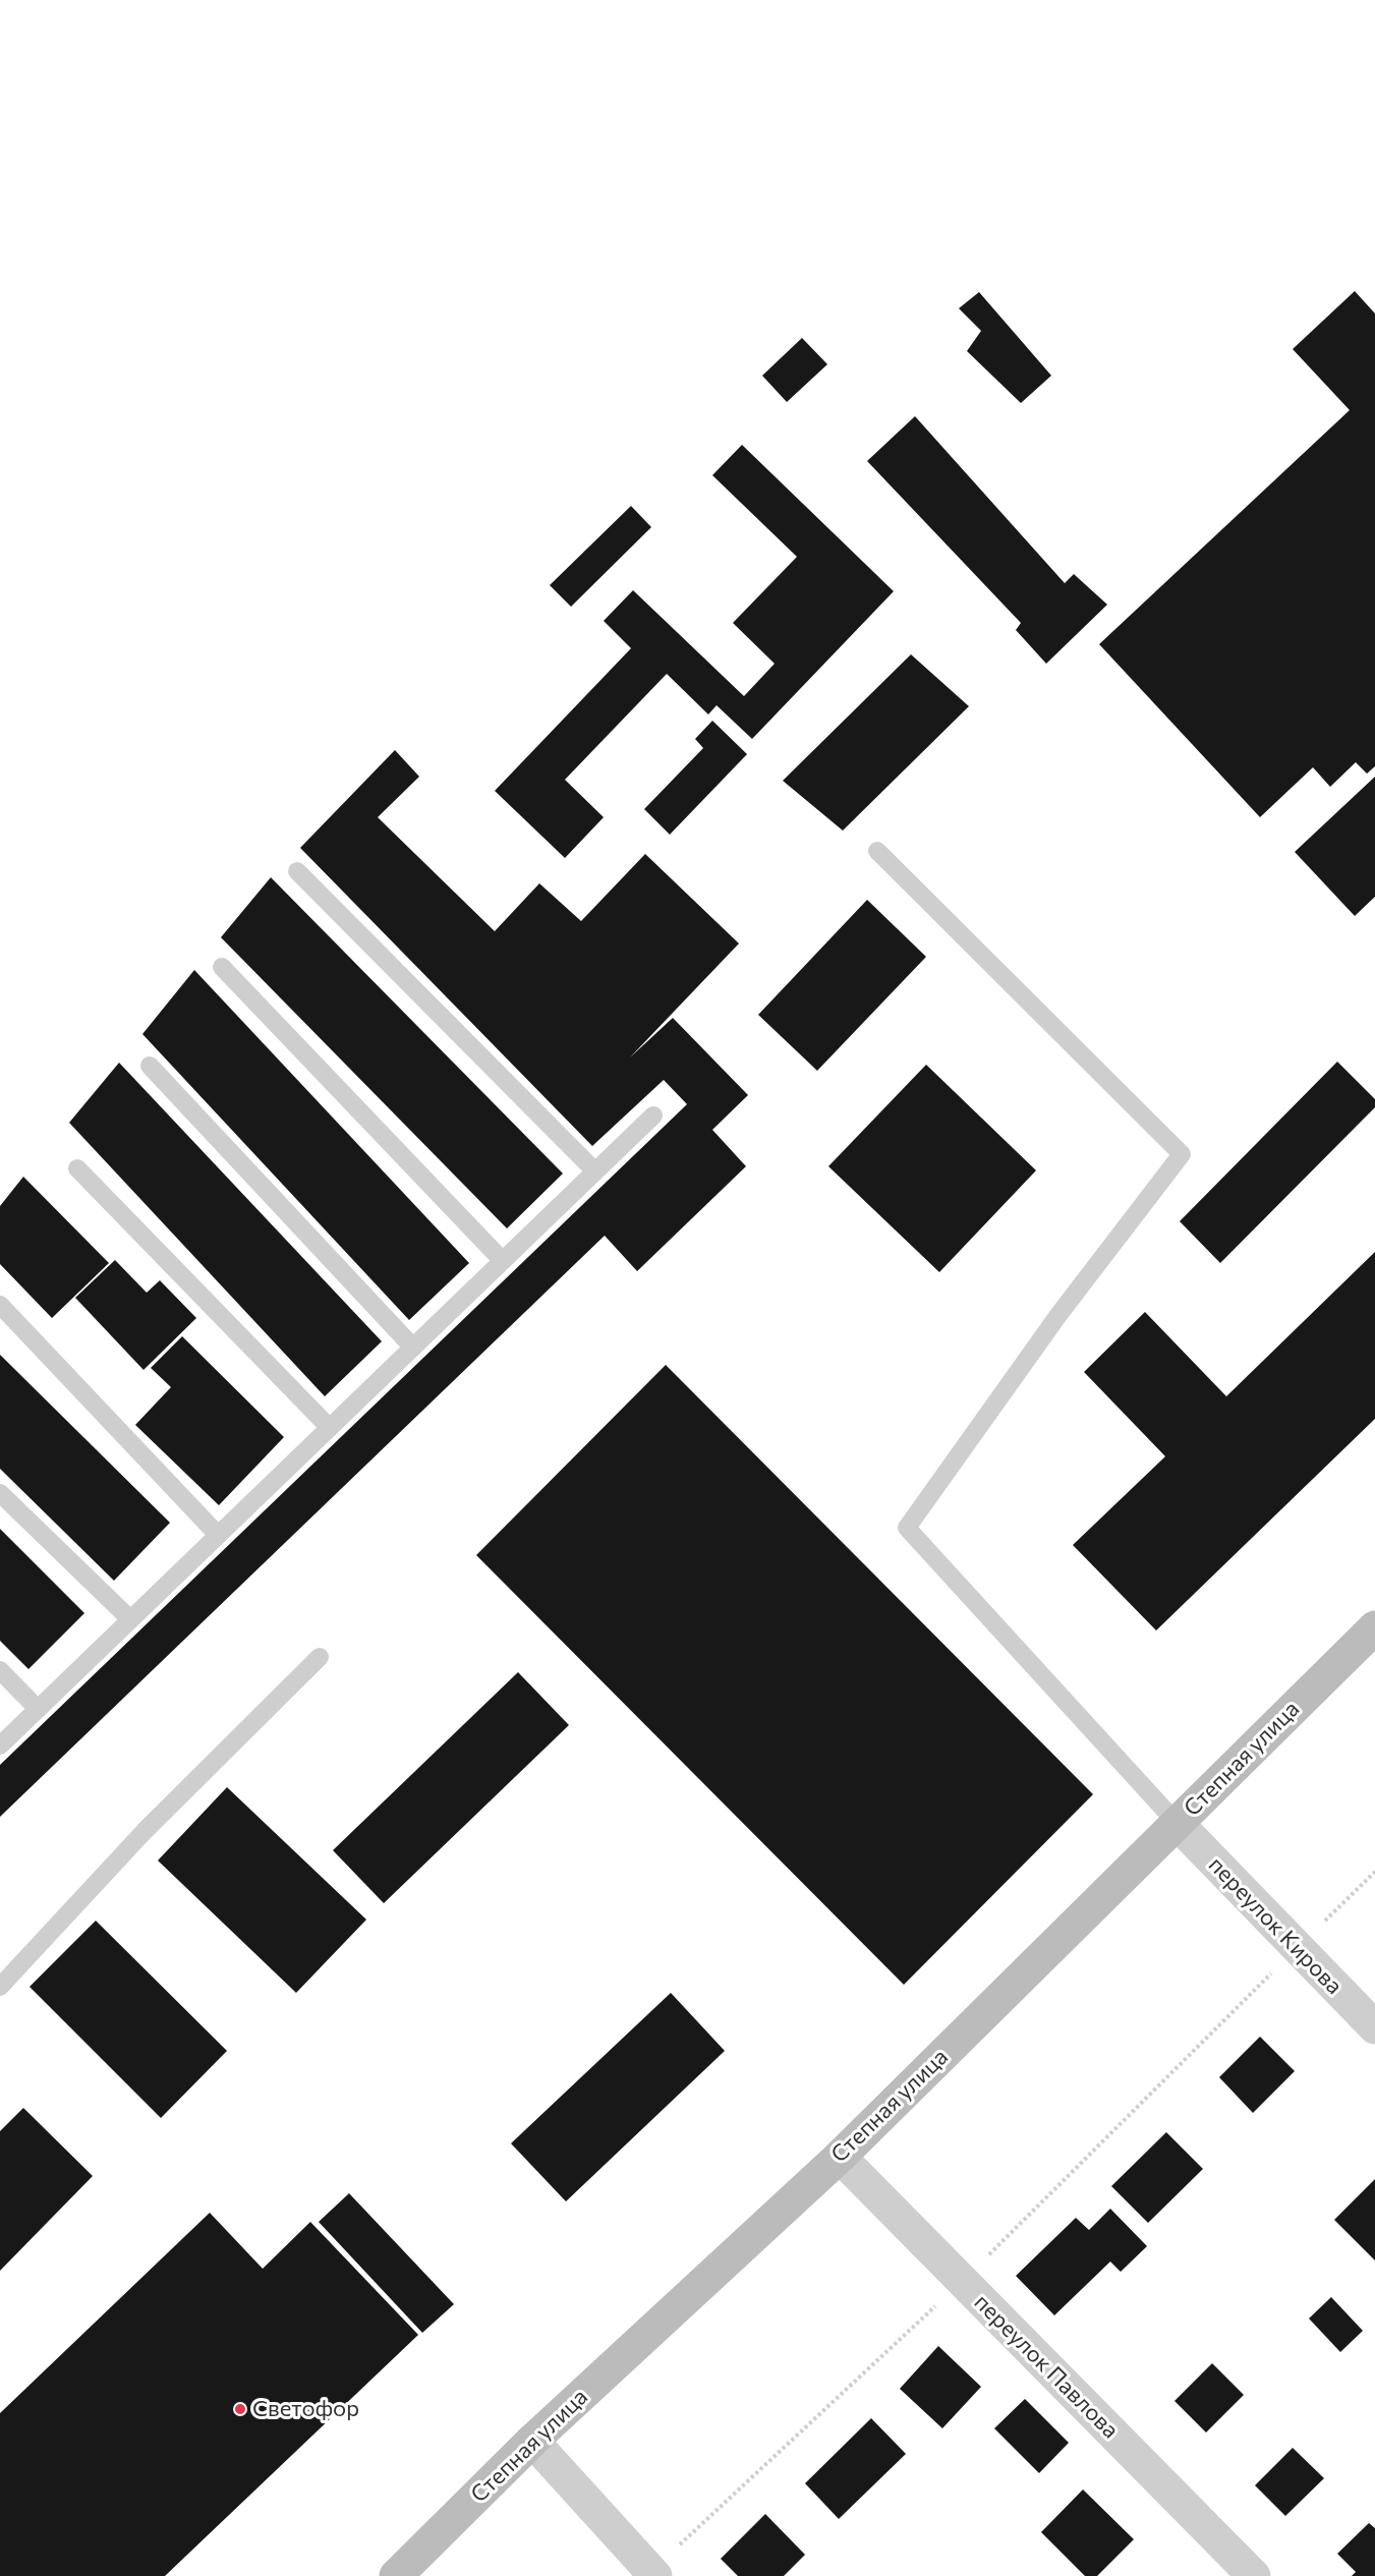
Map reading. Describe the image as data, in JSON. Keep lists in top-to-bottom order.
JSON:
{
  "streets": {
    "main road": ["Степная улица"],
    "street": ["переулок Кирова", "переулок Павлова"]
  },
  "crossings": [
    ["Степная улица", "переулок Кирова"],
    ["Степная улица", "переулок Павлова"]
  ],
  "places": ["Светофор"]
}
